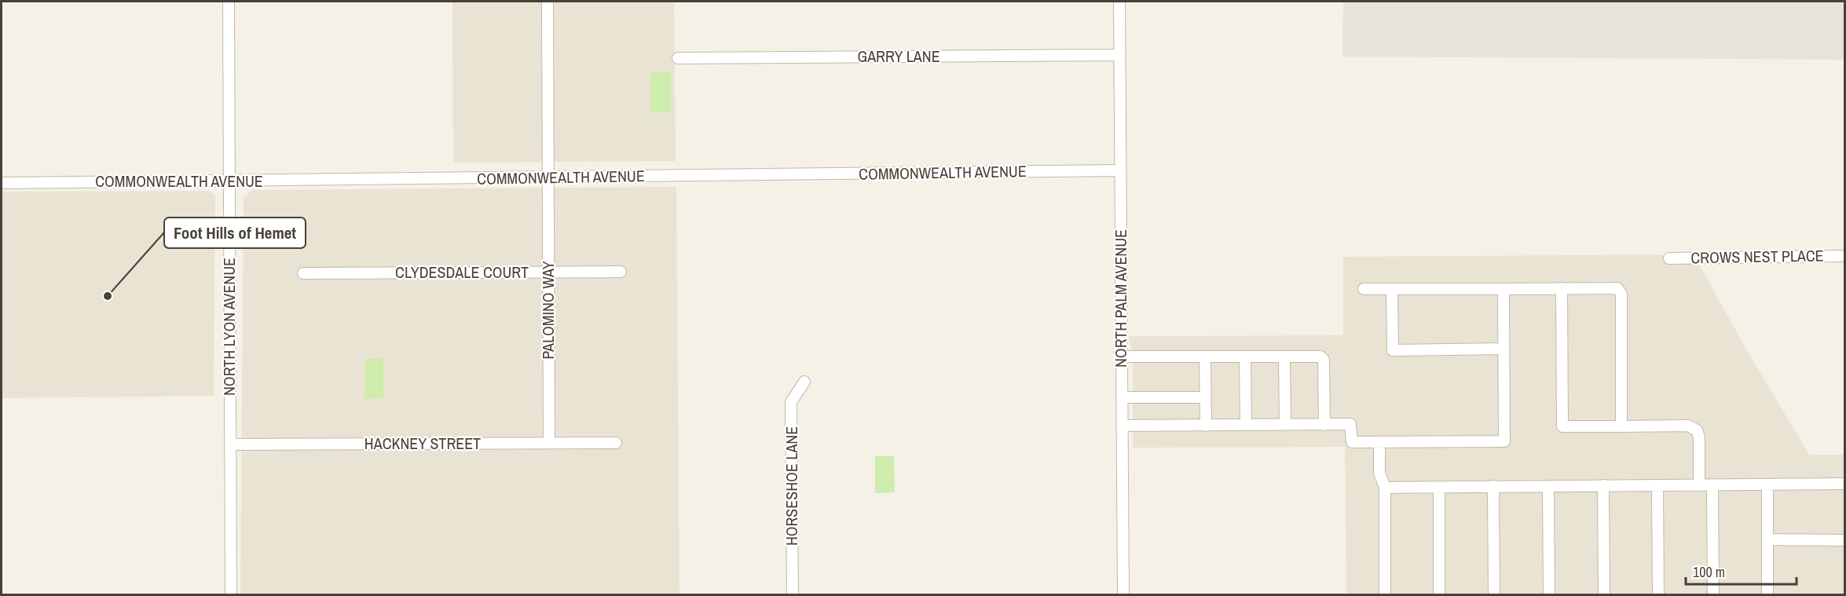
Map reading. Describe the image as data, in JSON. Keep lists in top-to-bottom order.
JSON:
{
  "streets": {
    "street": [
      "GARRY LANE",
      "COMMONWEALTH AVENUE",
      "CROWS NEST PLACE",
      "CLYDESDALE COURT",
      "NORTH PALM AVENUE",
      "PALOMINO WAY",
      "NORTH LYON AVENUE",
      "HACKNEY STREET",
      "HORSESHOE LANE"
    ]
  },
  "crossings": [
    ["GARRY LANE", "NORTH PALM AVENUE"],
    ["COMMONWEALTH AVENUE", "NORTH PALM AVENUE"],
    ["COMMONWEALTH AVENUE", "PALOMINO WAY"],
    ["COMMONWEALTH AVENUE", "NORTH LYON AVENUE"],
    ["CLYDESDALE COURT", "PALOMINO WAY"],
    ["PALOMINO WAY", "HACKNEY STREET"],
    ["NORTH LYON AVENUE", "HACKNEY STREET"]
  ],
  "places": ["Foot Hills of Hemet"],
  "scale_bar": "100 m"
}
